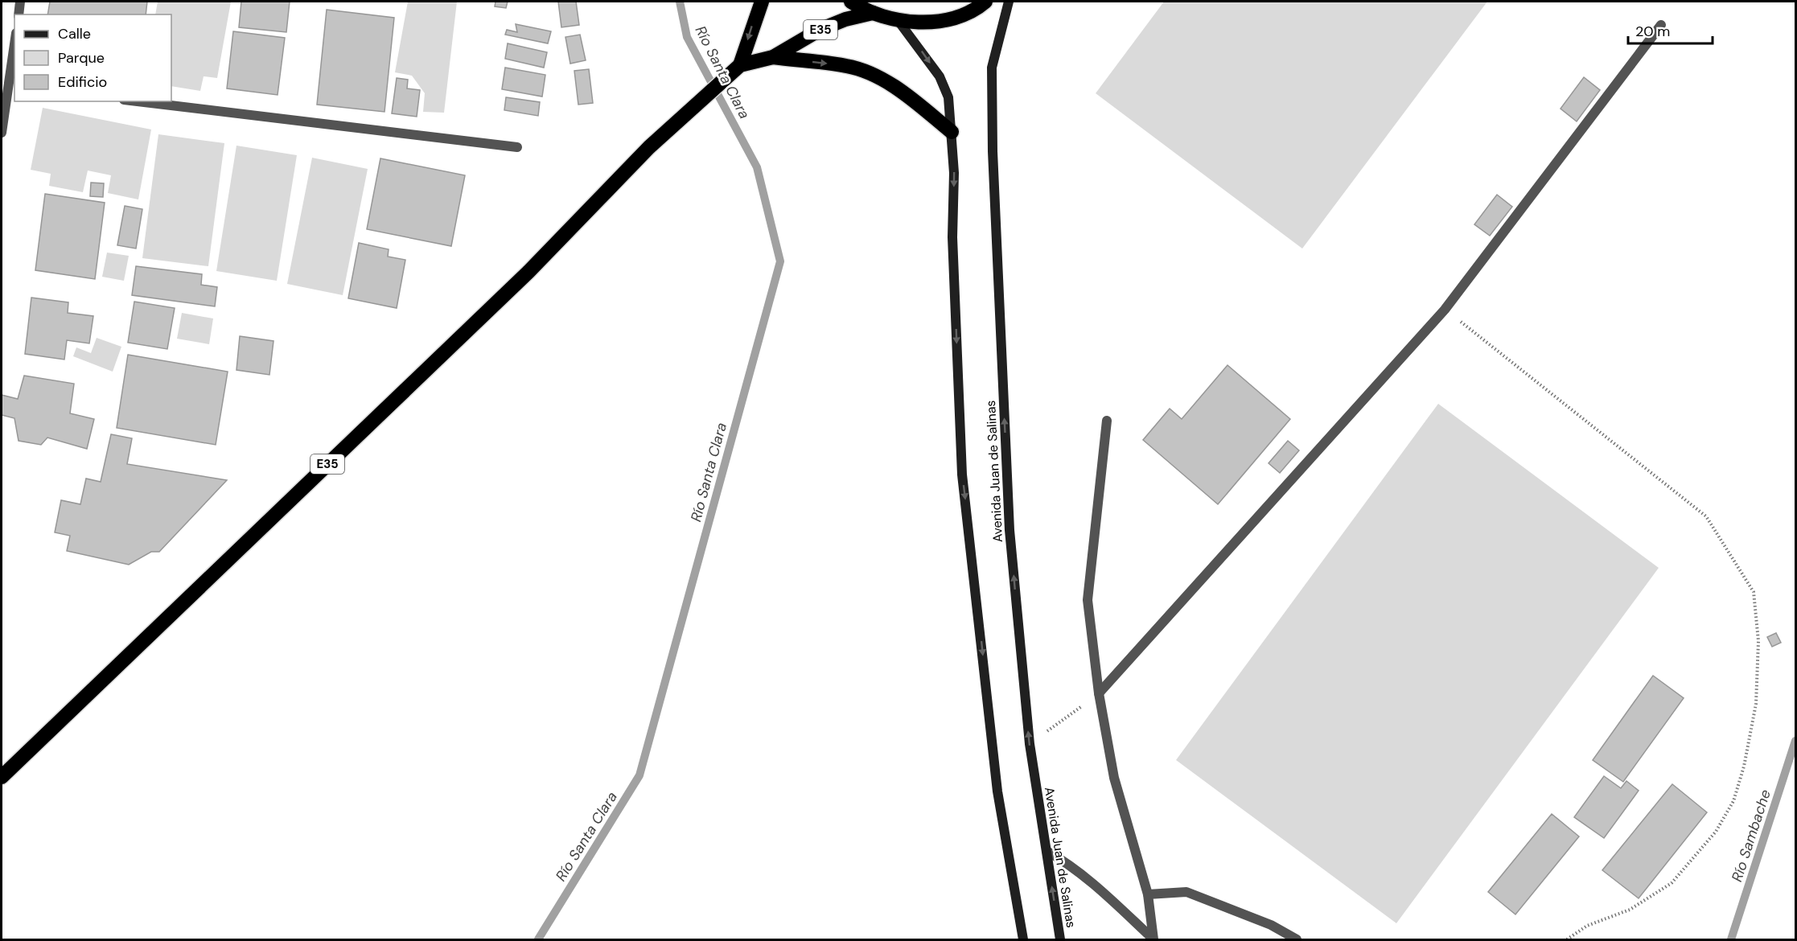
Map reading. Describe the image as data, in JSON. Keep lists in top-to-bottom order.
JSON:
{
  "streets": {
    "highway": ["E35"],
    "main road": ["Avenida Juan de Salinas"]
  },
  "crossings": [
    ["E35", "Avenida Juan de Salinas"]
  ],
  "water": ["Río Santa Clara", "Río Sambache"],
  "legend": ["Calle", "Parque", "Edificio"],
  "scale_bar": "20 m"
}
